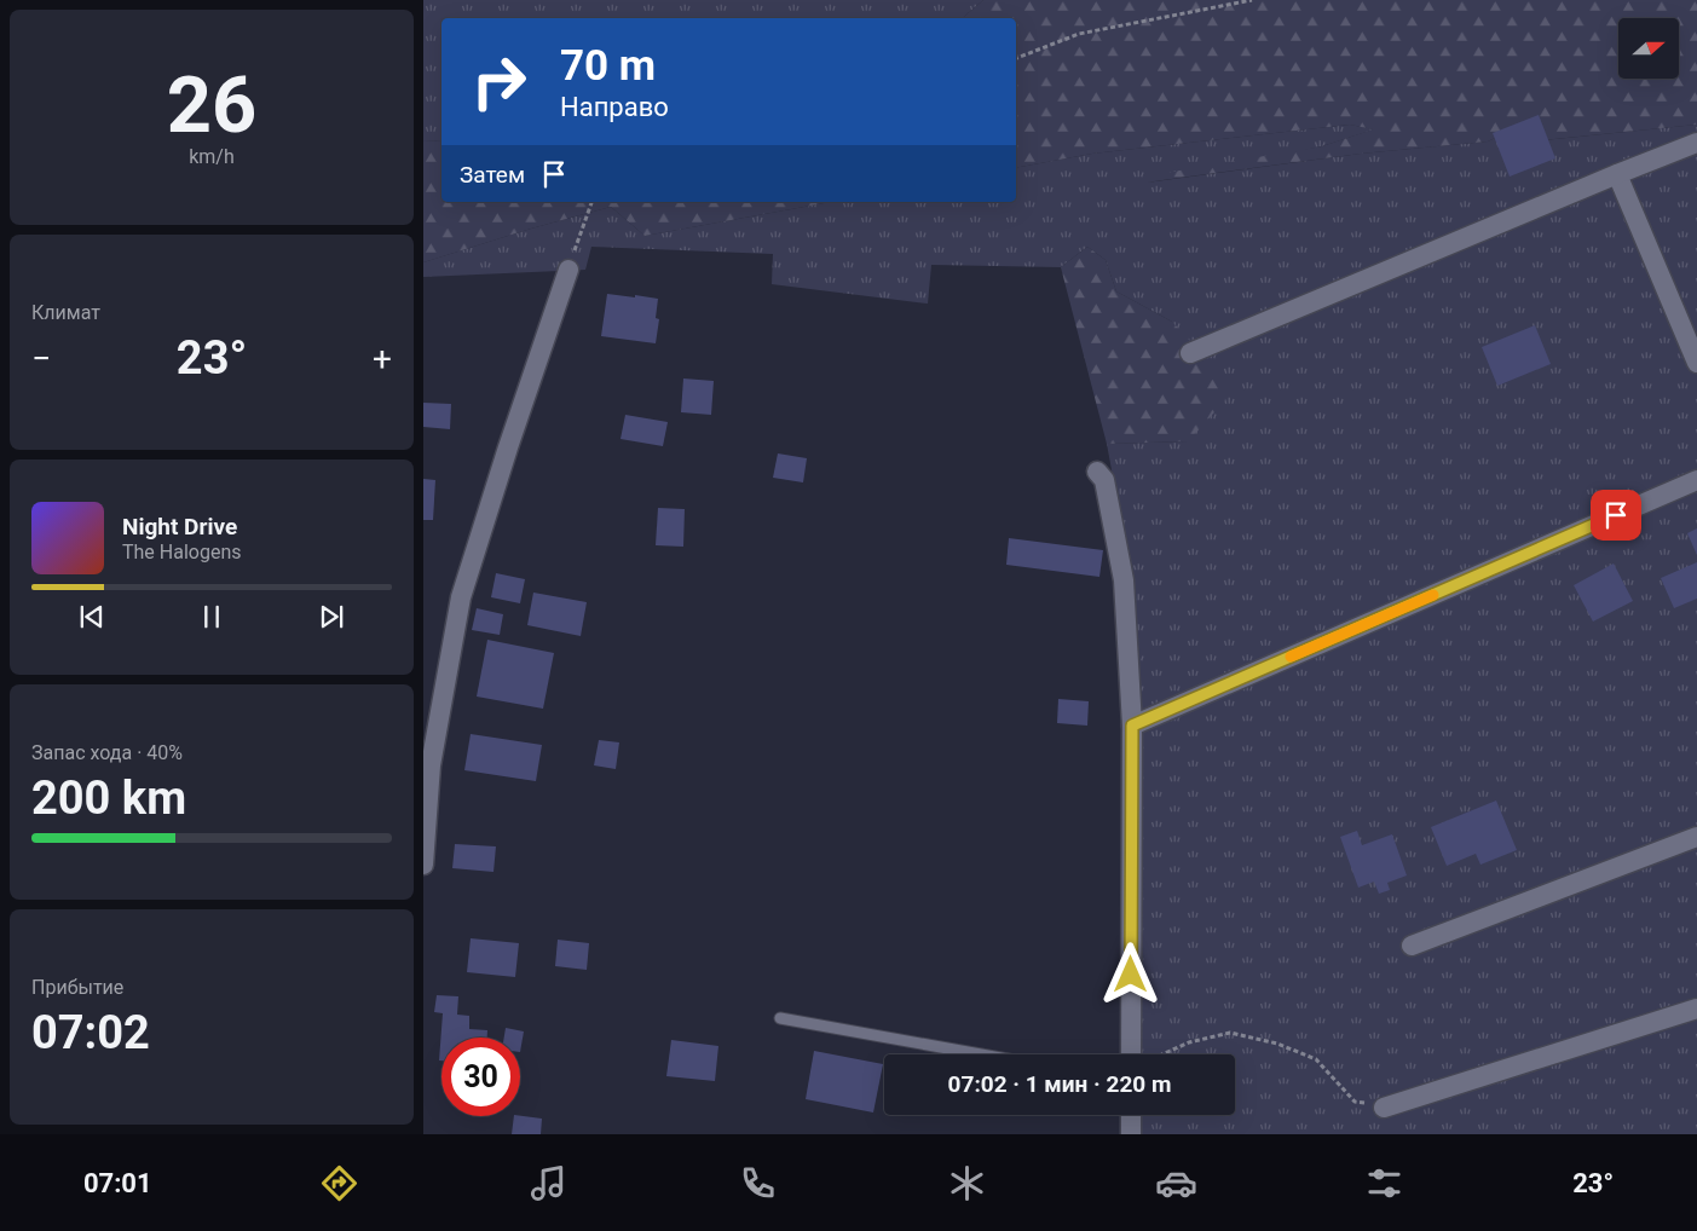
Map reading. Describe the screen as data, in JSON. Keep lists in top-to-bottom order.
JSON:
{
  "north": "right",
  "page": {
    "tile": [
      ["26", "km/h"],
      "Климат",
      ["Запас хода · 40%", "200 km"],
      ["Прибытие", "07:02"]
    ],
    "turn": ["70 m", "Направо"],
    "then": "Затем",
    "heat": ["−", "23°", "+"],
    "song": ["Night Drive", "The Halogens"],
    "limit": "30",
    "trip": "07:02 · 1 мин · 220 m",
    "tabs": ["07:01", "23°"]
  }
}
